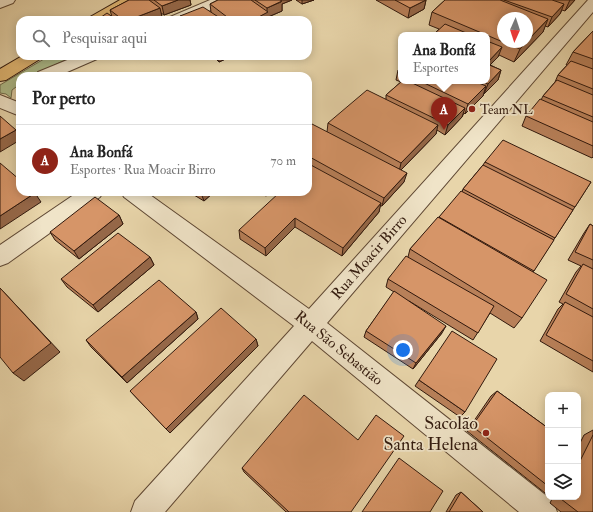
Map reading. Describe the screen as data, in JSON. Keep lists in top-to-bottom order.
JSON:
{
  "streets": {
    "street": ["Rua Moacir Birro", "Rua São Sebastião"]
  },
  "crossings": [
    ["Rua Moacir Birro", "Rua São Sebastião"]
  ],
  "places": ["Team NL", "Sacolão Santa Helena"],
  "north": "bottom",
  "page": {
    "search": "Pesquisar aqui",
    "popup": ["Ana Bonfá", "Esportes"],
    "heading": "Por perto",
    "pins": "A",
    "list": [
      {
        "mark": "A",
        "name": "Ana Bonfá",
        "note": "Esportes · Rua Moacir Birro",
        "value": "70 m"
      }
    ],
    "map_buttons": ["+", "−"]
  }
}
